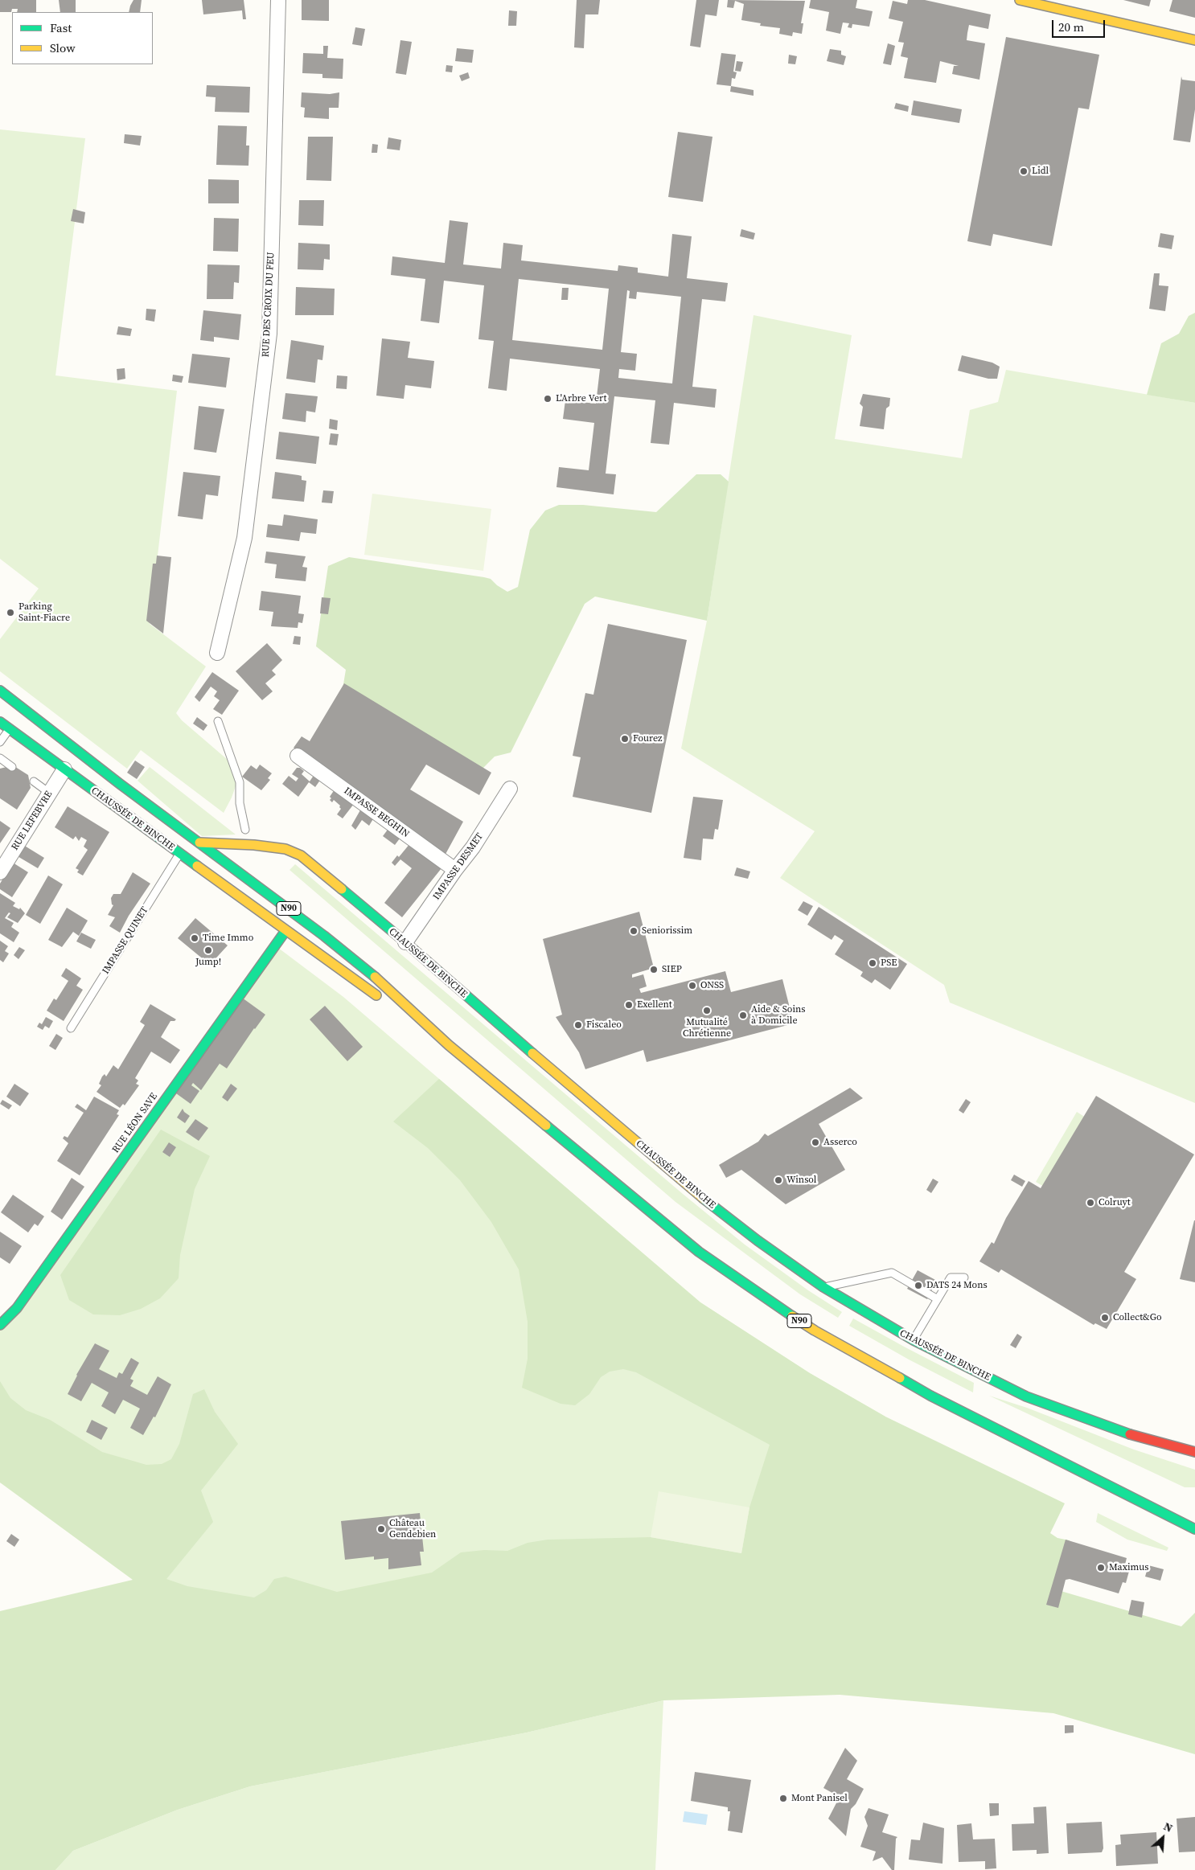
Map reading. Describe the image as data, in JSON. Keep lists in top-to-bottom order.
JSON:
{
  "streets": {
    "main road": ["CHAUSSÉE DE BINCHE", "N90", "RUE LÉON SAVE"],
    "street": [
      "RUE DES CROIX DU FEU",
      "IMPASSE BEGHIN",
      "RUE LEFEBVRE",
      "IMPASSE DESMET"
    ],
    "lane": ["IMPASSE QUINET"]
  },
  "crossings": [
    ["IMPASSE BEGHIN", "IMPASSE DESMET"],
    ["CHAUSSÉE DE BINCHE", "RUE LEFEBVRE"],
    ["CHAUSSÉE DE BINCHE", "IMPASSE DESMET"],
    ["CHAUSSÉE DE BINCHE", "IMPASSE QUINET"],
    ["CHAUSSÉE DE BINCHE", "RUE LÉON SAVE"]
  ],
  "places": [
    "Lidl",
    "L'Arbre Vert",
    "Parking Saint-Fiacre",
    "Fourez",
    "Seniorissim",
    "Time Immo",
    "Jump!",
    "PSE",
    "SIEP",
    "ONSS",
    "Exellent",
    "Mutualité Chrétienne",
    "Aide & Soins à Domicile",
    "Fiscaleo",
    "Asserco",
    "Winsol",
    "Colruyt",
    "DATS 24 Mons",
    "Collect&Go",
    "Château Gendebien",
    "Maximus",
    "Mont Panisel"
  ],
  "legend": ["Fast", "Slow"],
  "scale_bar": "20 m",
  "north": "top right"
}
